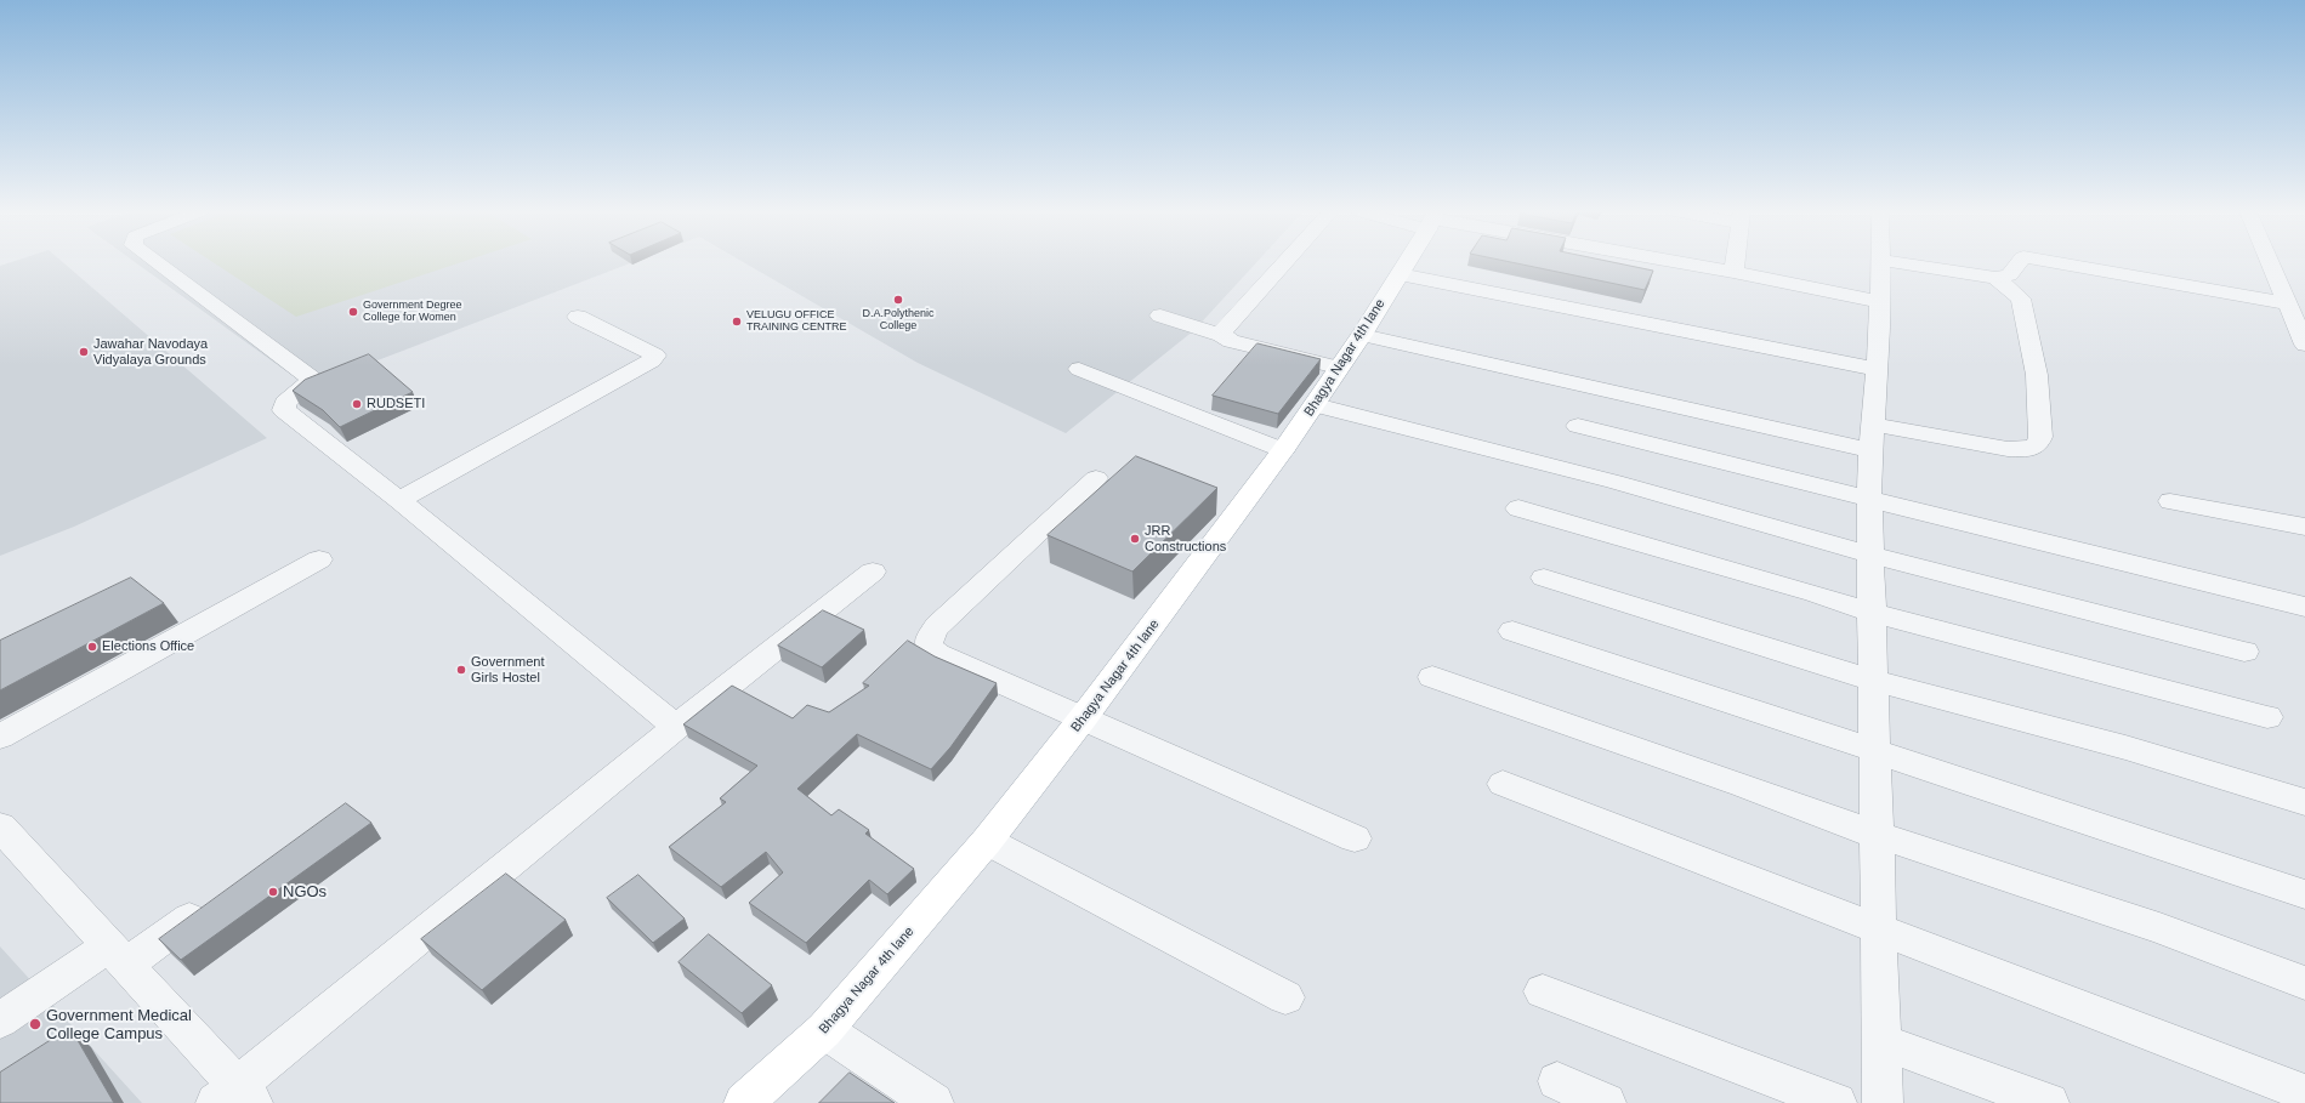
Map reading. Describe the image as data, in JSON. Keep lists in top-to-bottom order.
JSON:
{
  "streets": {
    "main road": ["Bhagya Nagar 4th lane"]
  },
  "places": [
    "D.A.Polythenic College",
    "Government Degree College for Women",
    "VELUGU OFFICE TRAINING CENTRE",
    "Jawahar Navodaya Vidyalaya Grounds",
    "RUDSETI",
    "JRR Constructions",
    "Elections Office",
    "Government Girls Hostel",
    "NGOs",
    "Government Medical College Campus"
  ]
}
